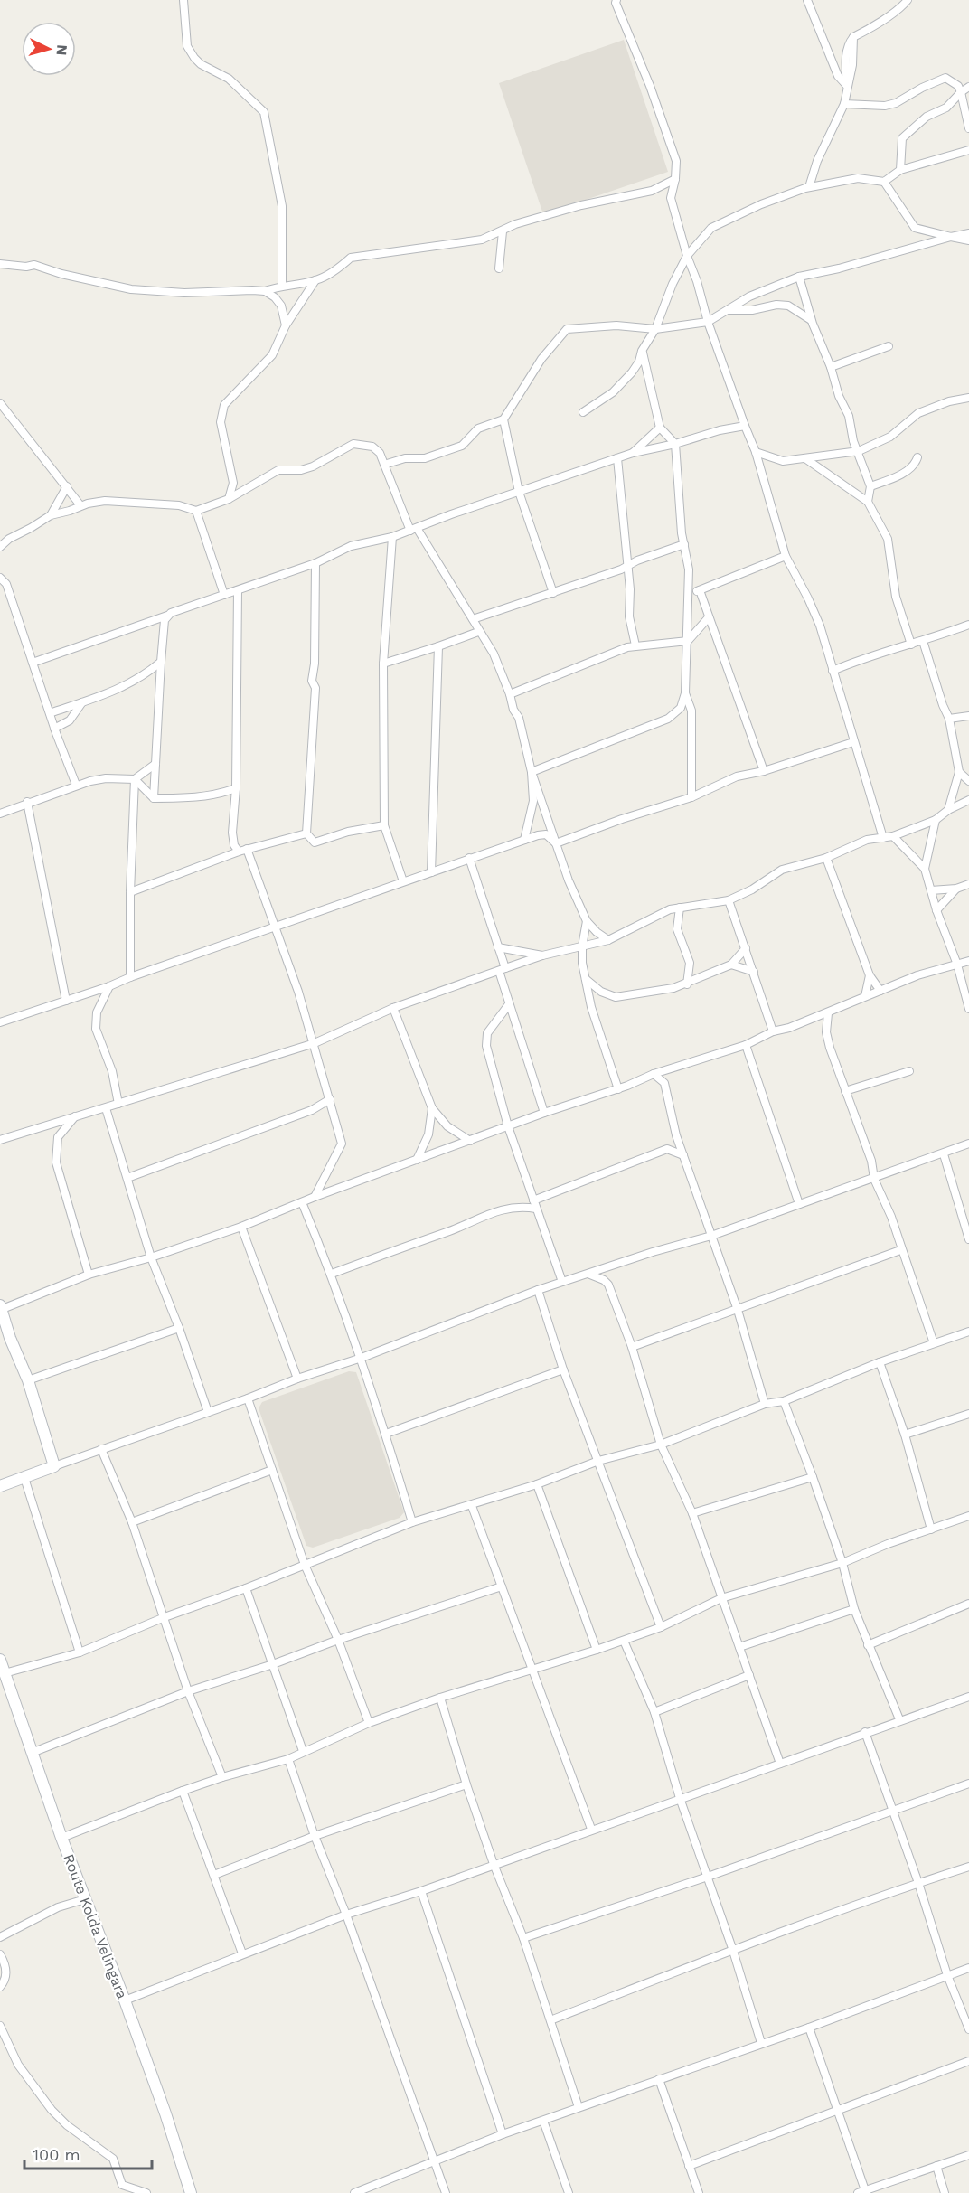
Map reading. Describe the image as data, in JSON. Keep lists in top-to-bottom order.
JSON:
{
  "streets": {
    "main road": ["Route Kolda Velingara"]
  },
  "scale_bar": "100 m",
  "north": "right"
}
